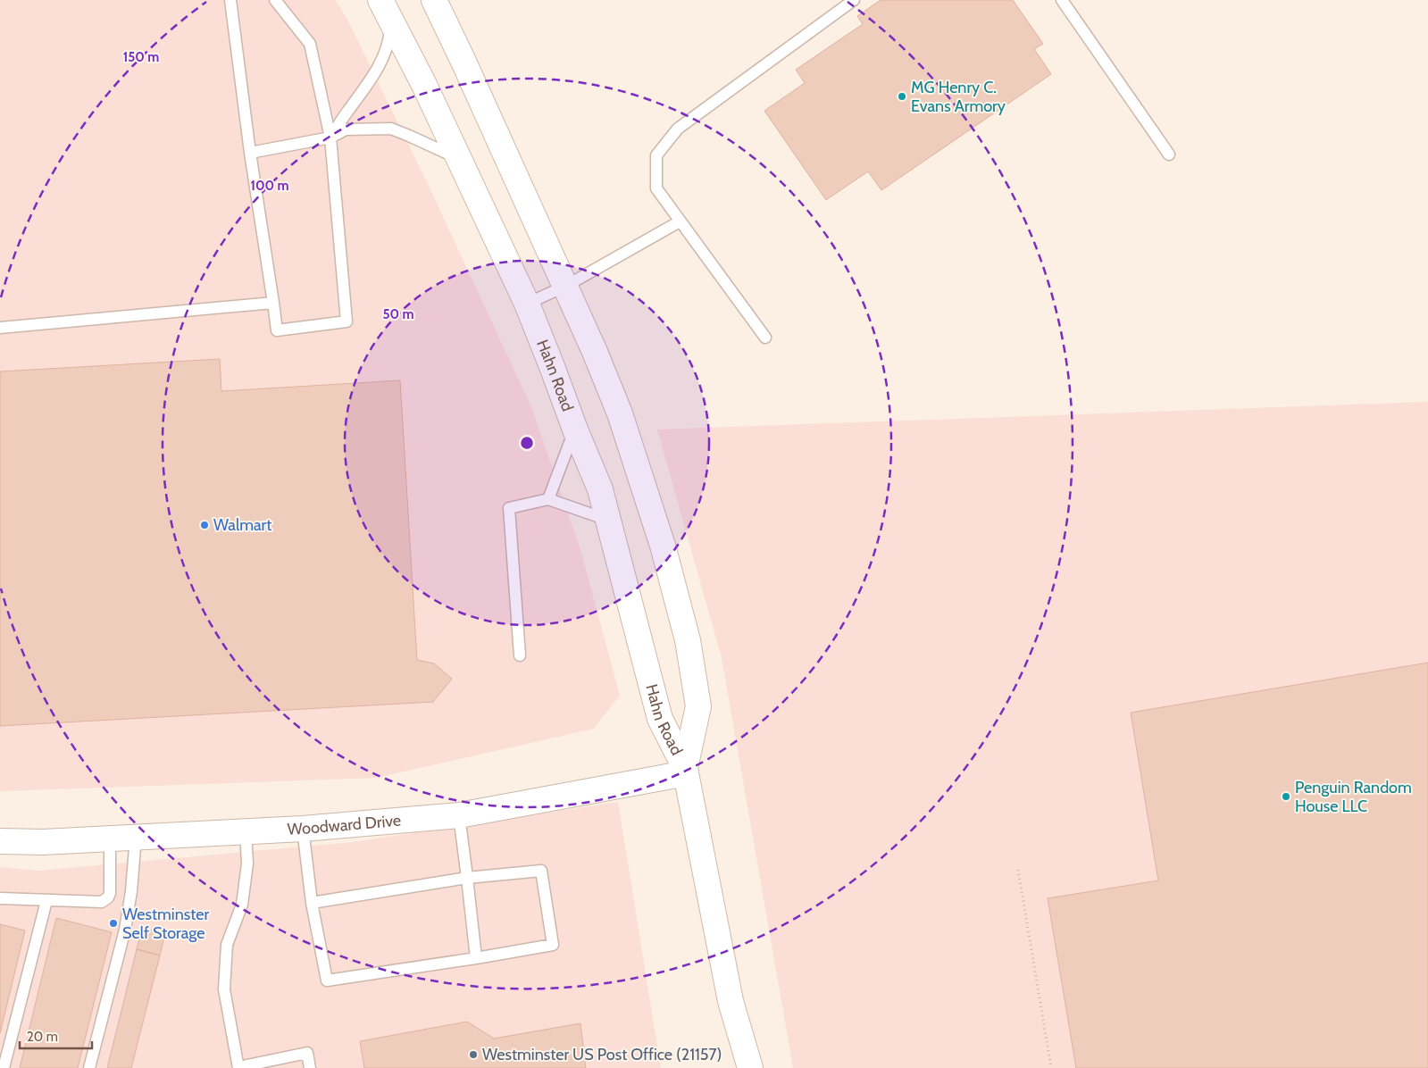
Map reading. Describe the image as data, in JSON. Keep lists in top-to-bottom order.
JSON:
{
  "streets": {
    "main road": ["Hahn Road", "Woodward Drive"]
  },
  "crossings": [
    ["Hahn Road", "Woodward Drive"]
  ],
  "places": [
    "MG Henry C. Evans Armory",
    "Walmart",
    "Penguin Random House LLC",
    "Westminster Self Storage",
    "Westminster US Post Office (21157)"
  ],
  "scale_bar": "20 m",
  "rings": ["150 m", "100 m", "50 m"]
}
